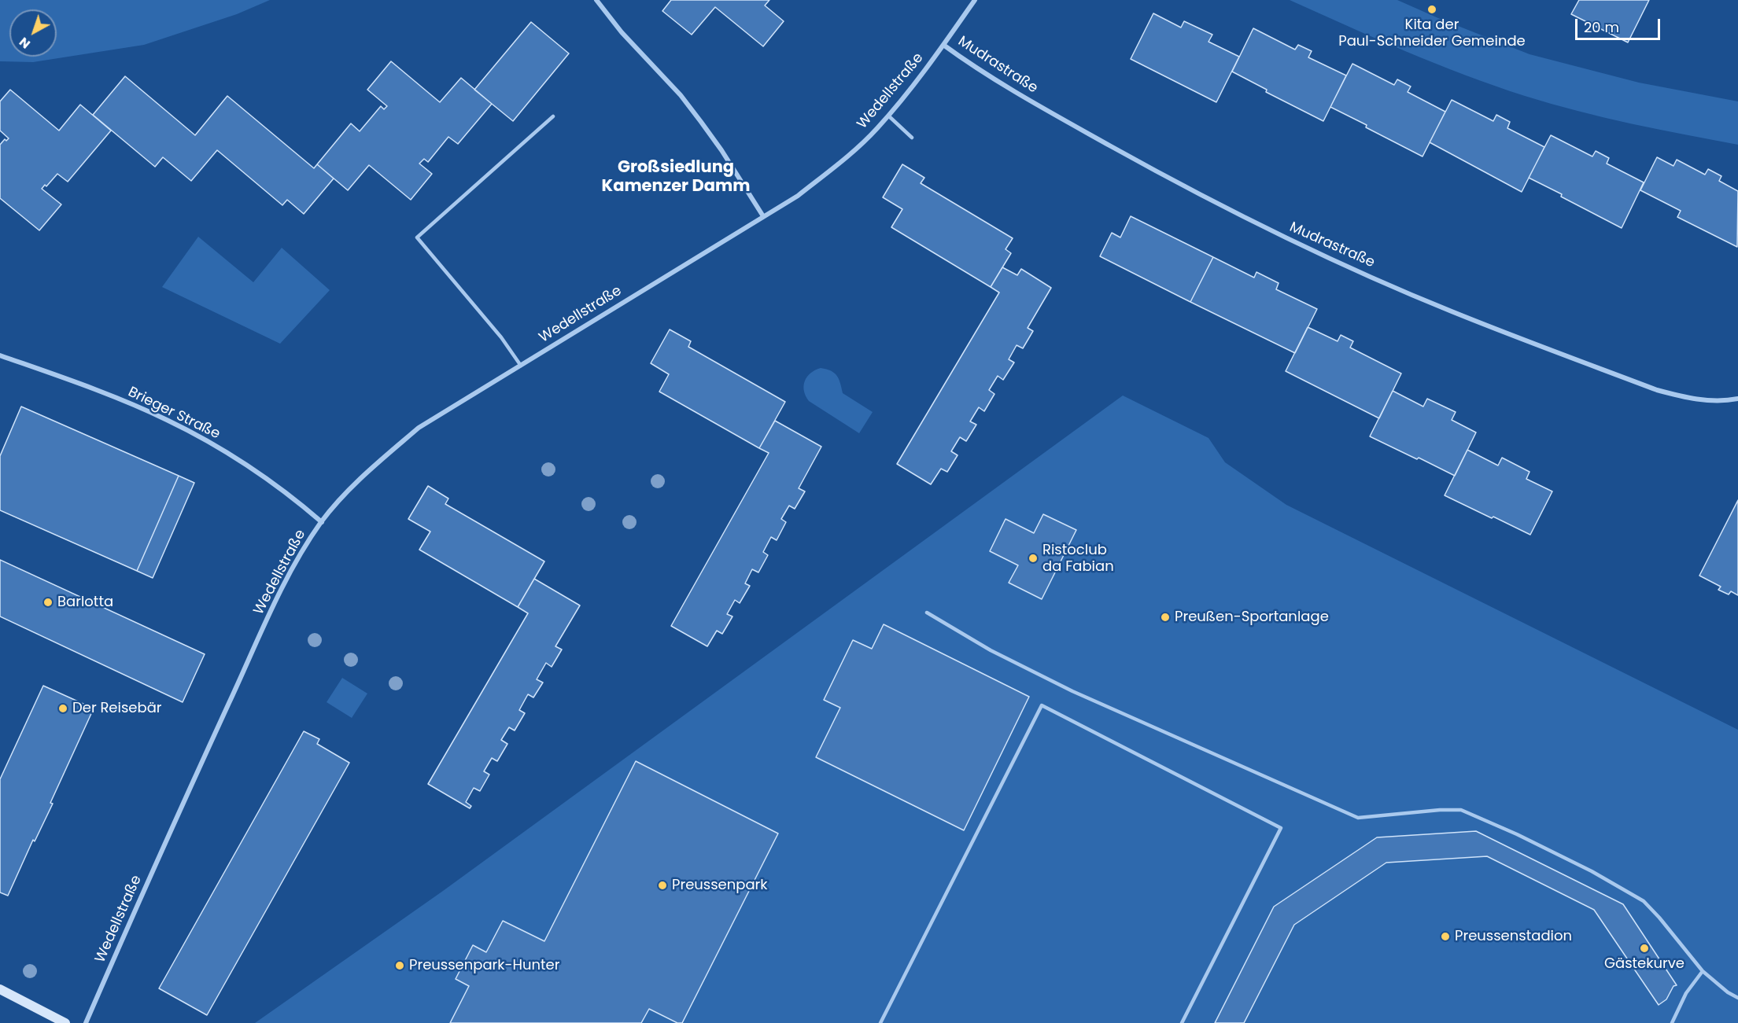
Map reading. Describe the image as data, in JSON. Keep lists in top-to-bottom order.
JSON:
{
  "streets": {
    "street": ["Mudrastraße", "Wedellstraße", "Brieger Straße"]
  },
  "crossings": [
    ["Mudrastraße", "Wedellstraße"],
    ["Wedellstraße", "Brieger Straße"]
  ],
  "districts": ["Großsiedlung Kamenzer Damm"],
  "places": [
    "Kita der Paul-Schneider Gemeinde",
    "Ristoclub da Fabian",
    "Barlotta",
    "Preußen-Sportanlage",
    "Der Reisebär",
    "Preussenpark",
    "Preussenstadion",
    "Gästekurve",
    "Preussenpark-Hunter"
  ],
  "scale_bar": "20 m",
  "north": "bottom left"
}
